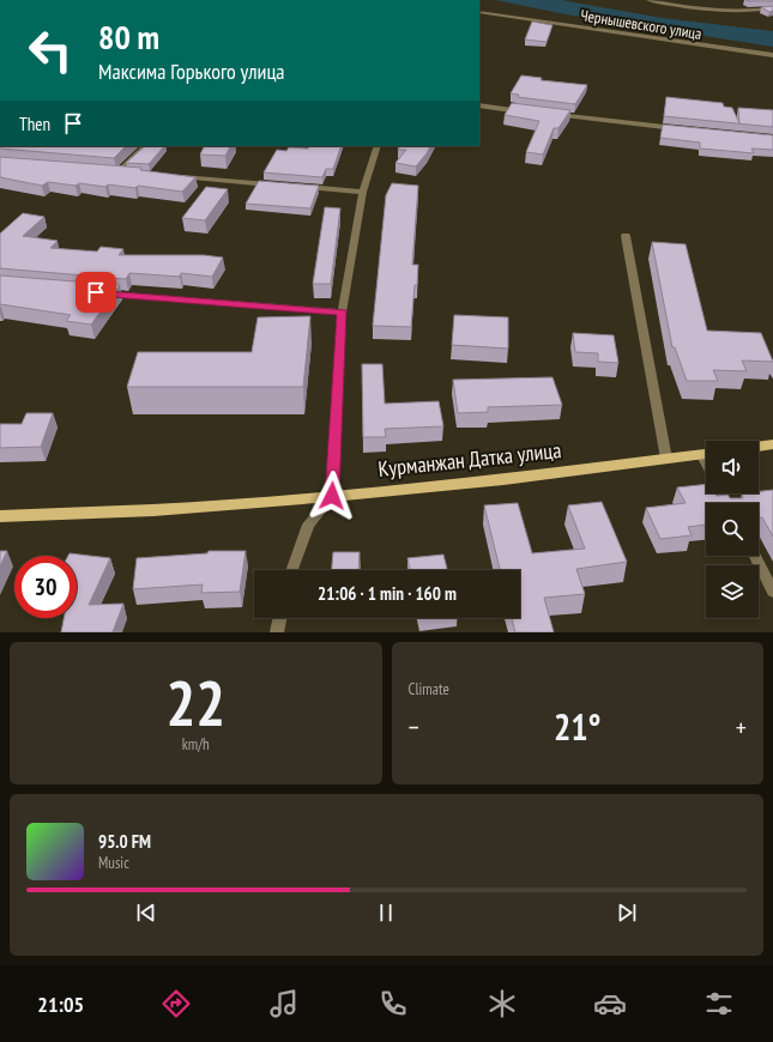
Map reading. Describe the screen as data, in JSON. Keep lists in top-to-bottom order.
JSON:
{
  "streets": {
    "main road": ["Курманжан Датка улица"],
    "street": ["Чернышевского улица"]
  },
  "page": {
    "turn": ["80 m", "Максима Горького улица"],
    "then": "Then",
    "limit": "30",
    "trip": "21:06 · 1 min · 160 m",
    "tile": [
      ["22", "km/h"],
      "Climate"
    ],
    "heat": ["−", "21°", "+"],
    "song": ["95.0 FM", "Music"],
    "tabs": "21:05"
  }
}
